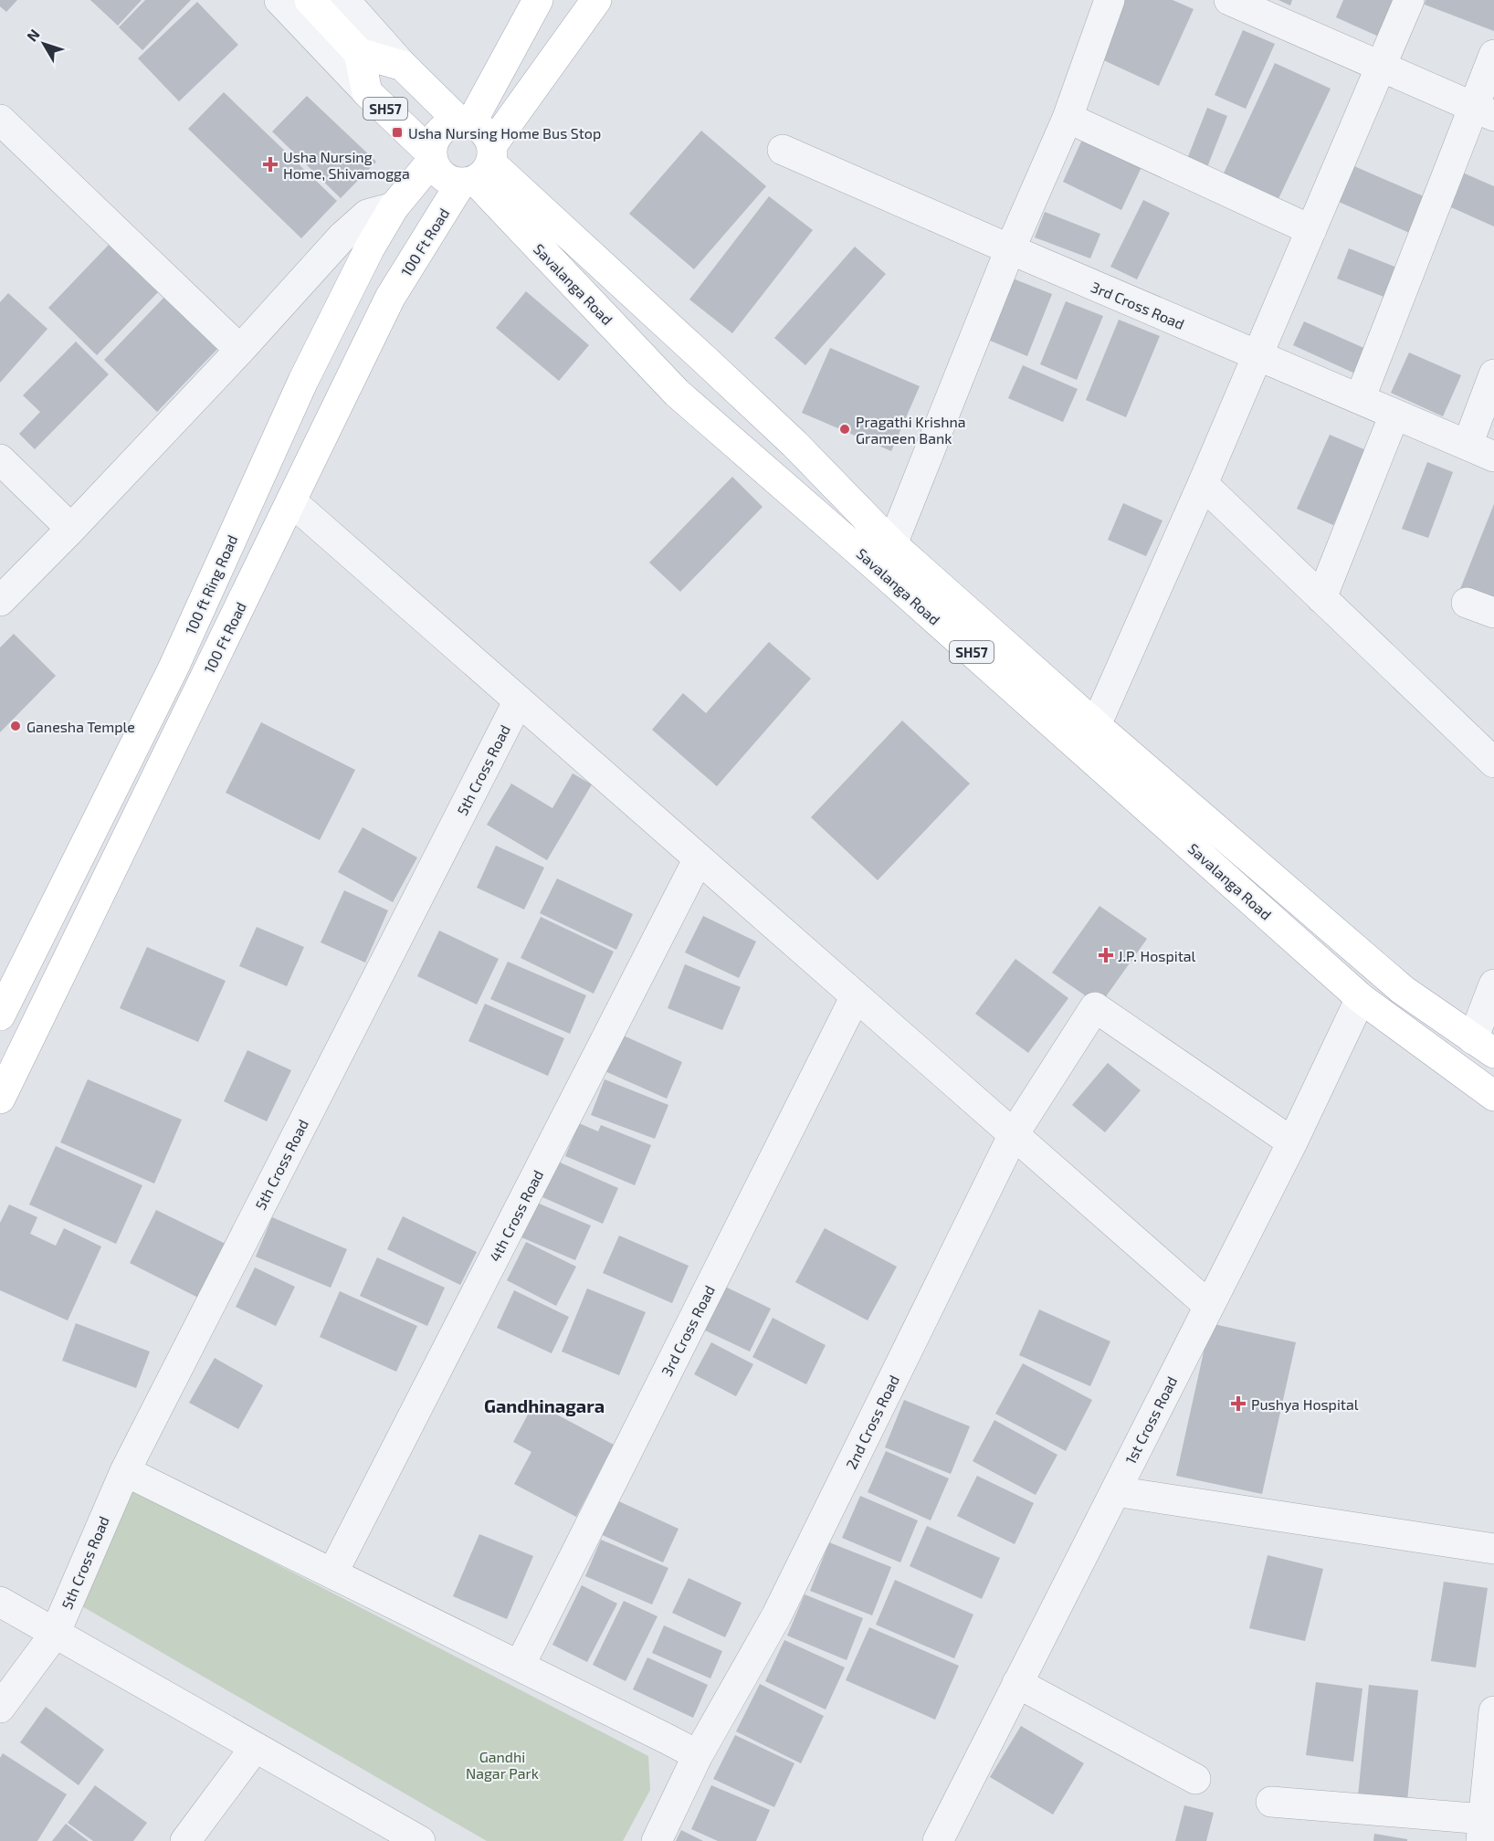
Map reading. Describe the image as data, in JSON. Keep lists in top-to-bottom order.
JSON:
{
  "streets": {
    "main road": [
      "SH57",
      "100 Ft Road",
      "Savalanga Road",
      "100 ft Ring Road"
    ],
    "street": [
      "3rd Cross Road",
      "5th Cross Road",
      "4th Cross Road",
      "1st Cross Road",
      "2nd Cross Road"
    ]
  },
  "crossings": [
    ["SH57", "100 Ft Road"],
    ["SH57", "Savalanga Road"],
    ["SH57", "100 ft Ring Road"],
    ["100 Ft Road", "Savalanga Road"],
    ["100 Ft Road", "100 ft Ring Road"],
    ["Savalanga Road", "100 ft Ring Road"],
    ["Savalanga Road", "1st Cross Road"],
    ["1st Cross Road", "2nd Cross Road"]
  ],
  "districts": ["Gandhinagara"],
  "parks": ["Gandhi Nagar Park"],
  "places": {
    "transit": ["Usha Nursing Home Bus Stop"],
    "health": ["Usha Nursing Home, Shivamogga", "J.P. Hospital", "Pushya Hospital"],
    "other": ["Pragathi Krishna Grameen Bank", "Ganesha Temple"]
  },
  "north": "top left"
}
